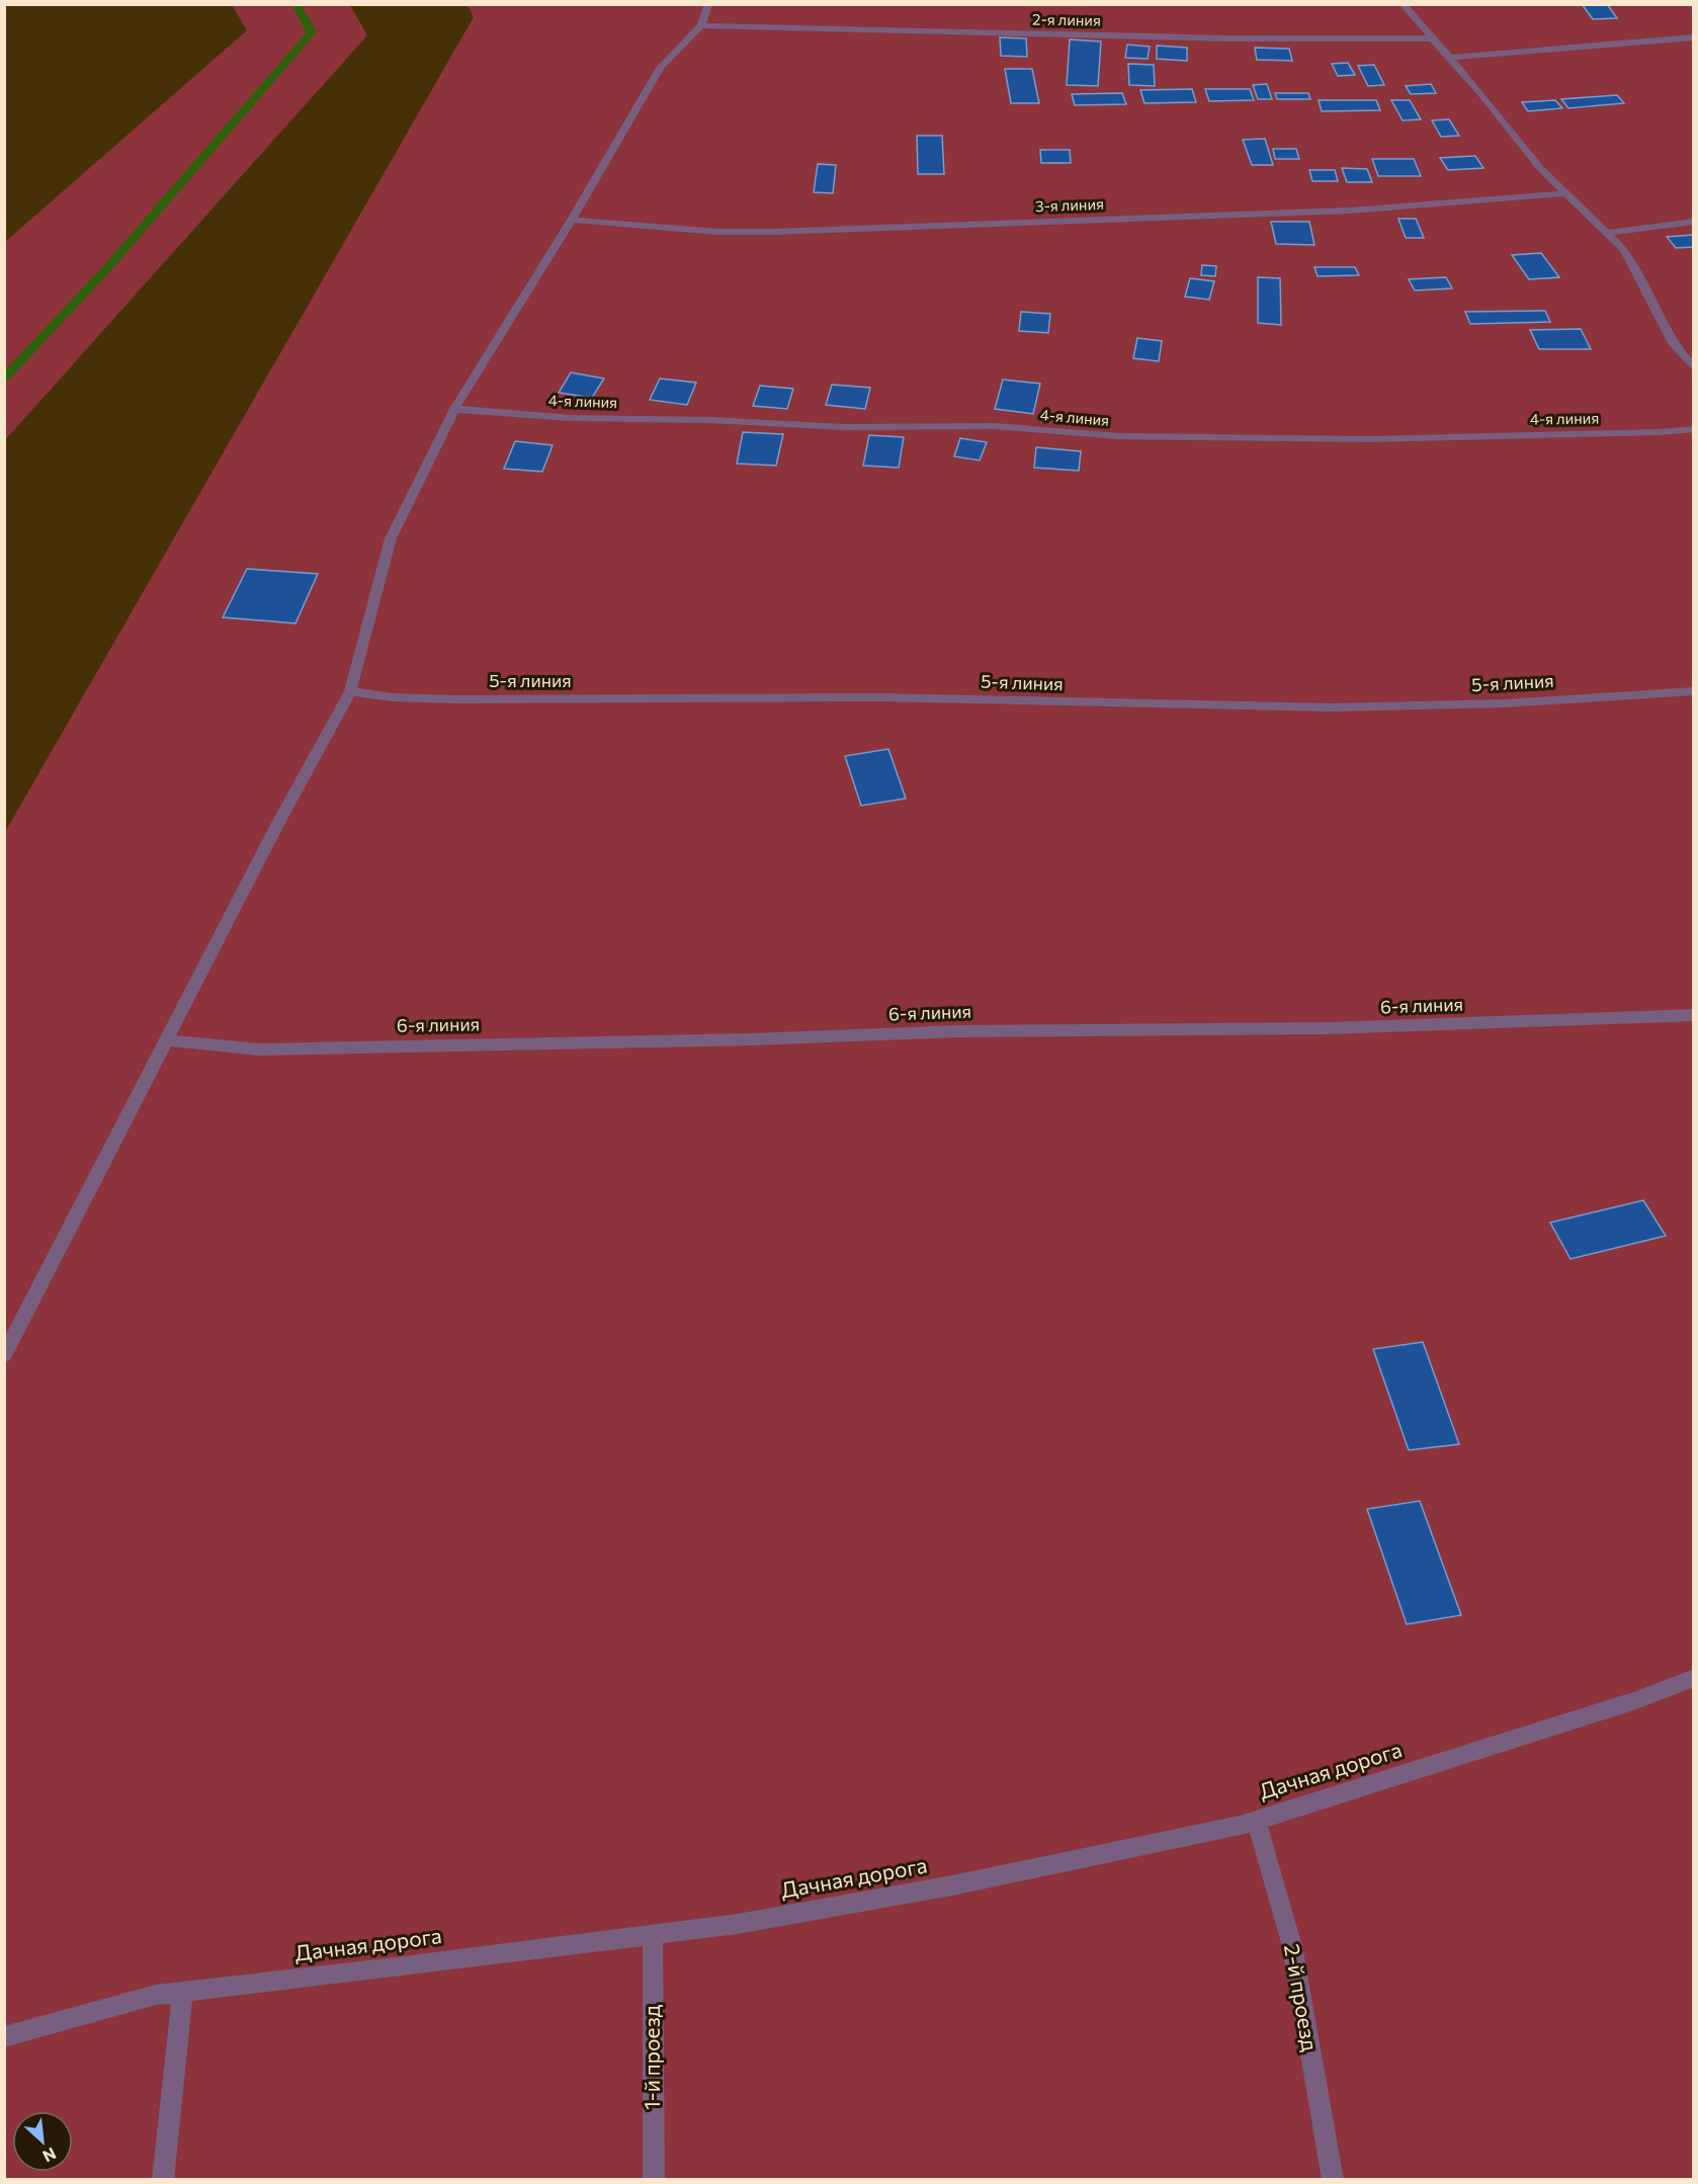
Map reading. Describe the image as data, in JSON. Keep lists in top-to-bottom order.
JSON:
{
  "streets": {
    "street": [
      "2-я линия",
      "3-я линия",
      "4-я линия",
      "5-я линия",
      "6-я линия",
      "Дачная дорога",
      "2-й проезд",
      "1-й проезд"
    ]
  },
  "crossings": [
    ["Дачная дорога", "2-й проезд"],
    ["Дачная дорога", "1-й проезд"]
  ],
  "north": "bottom right"
}
